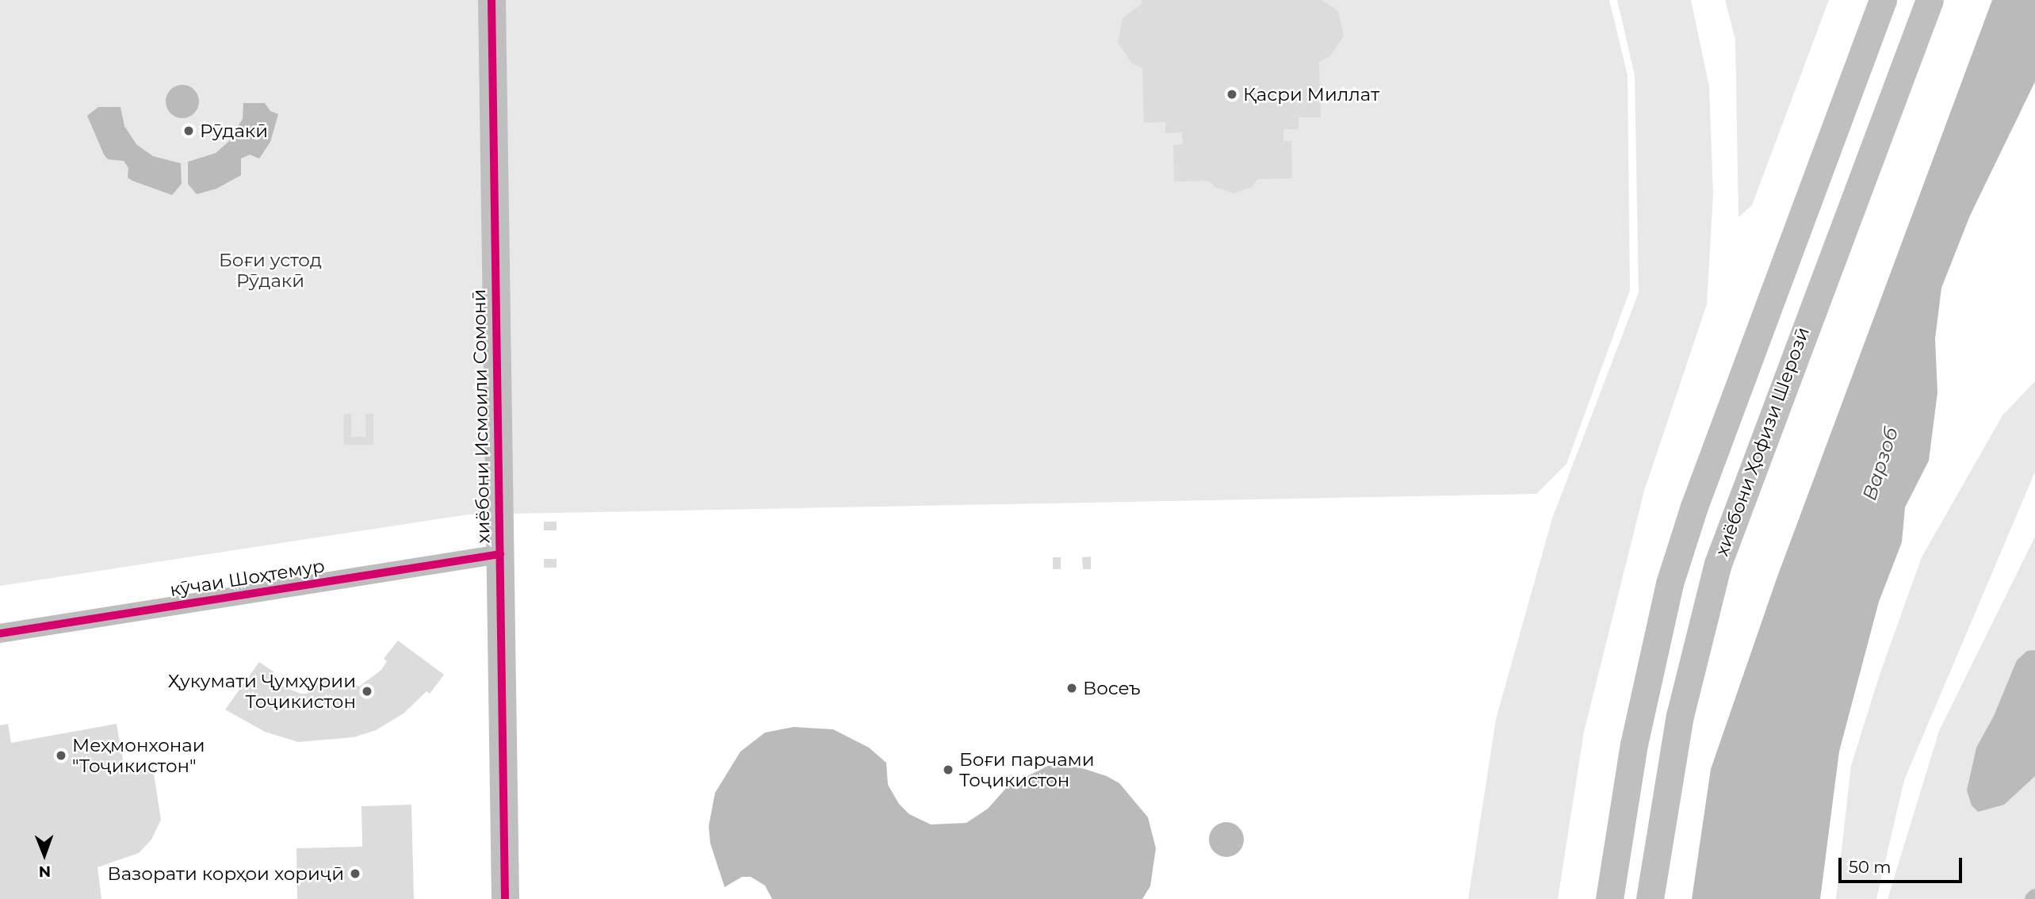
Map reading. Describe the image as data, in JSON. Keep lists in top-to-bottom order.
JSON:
{
  "streets": {
    "main road": ["хиёбони Исмоили Сомонӣ", "хиёбони Ҳофизи Шерозӣ"],
    "street": ["кӯчаи Шоҳтемур"]
  },
  "crossings": [
    ["хиёбони Исмоили Сомонӣ", "кӯчаи Шоҳтемур"]
  ],
  "water": ["Варзоб"],
  "parks": ["Боғи устод Рӯдакӣ"],
  "places": [
    "Қасри Миллат",
    "Рӯдакӣ",
    "Восеъ",
    "Ҳукумати Ҷумҳурии Тоҷикистон",
    "Меҳмонхонаи \"Тоҷикистон\"",
    "Боғи парчами Тоҷикистон",
    "Вазорати корҳои хориҷӣ"
  ],
  "scale_bar": "50 m",
  "north": "bottom"
}
